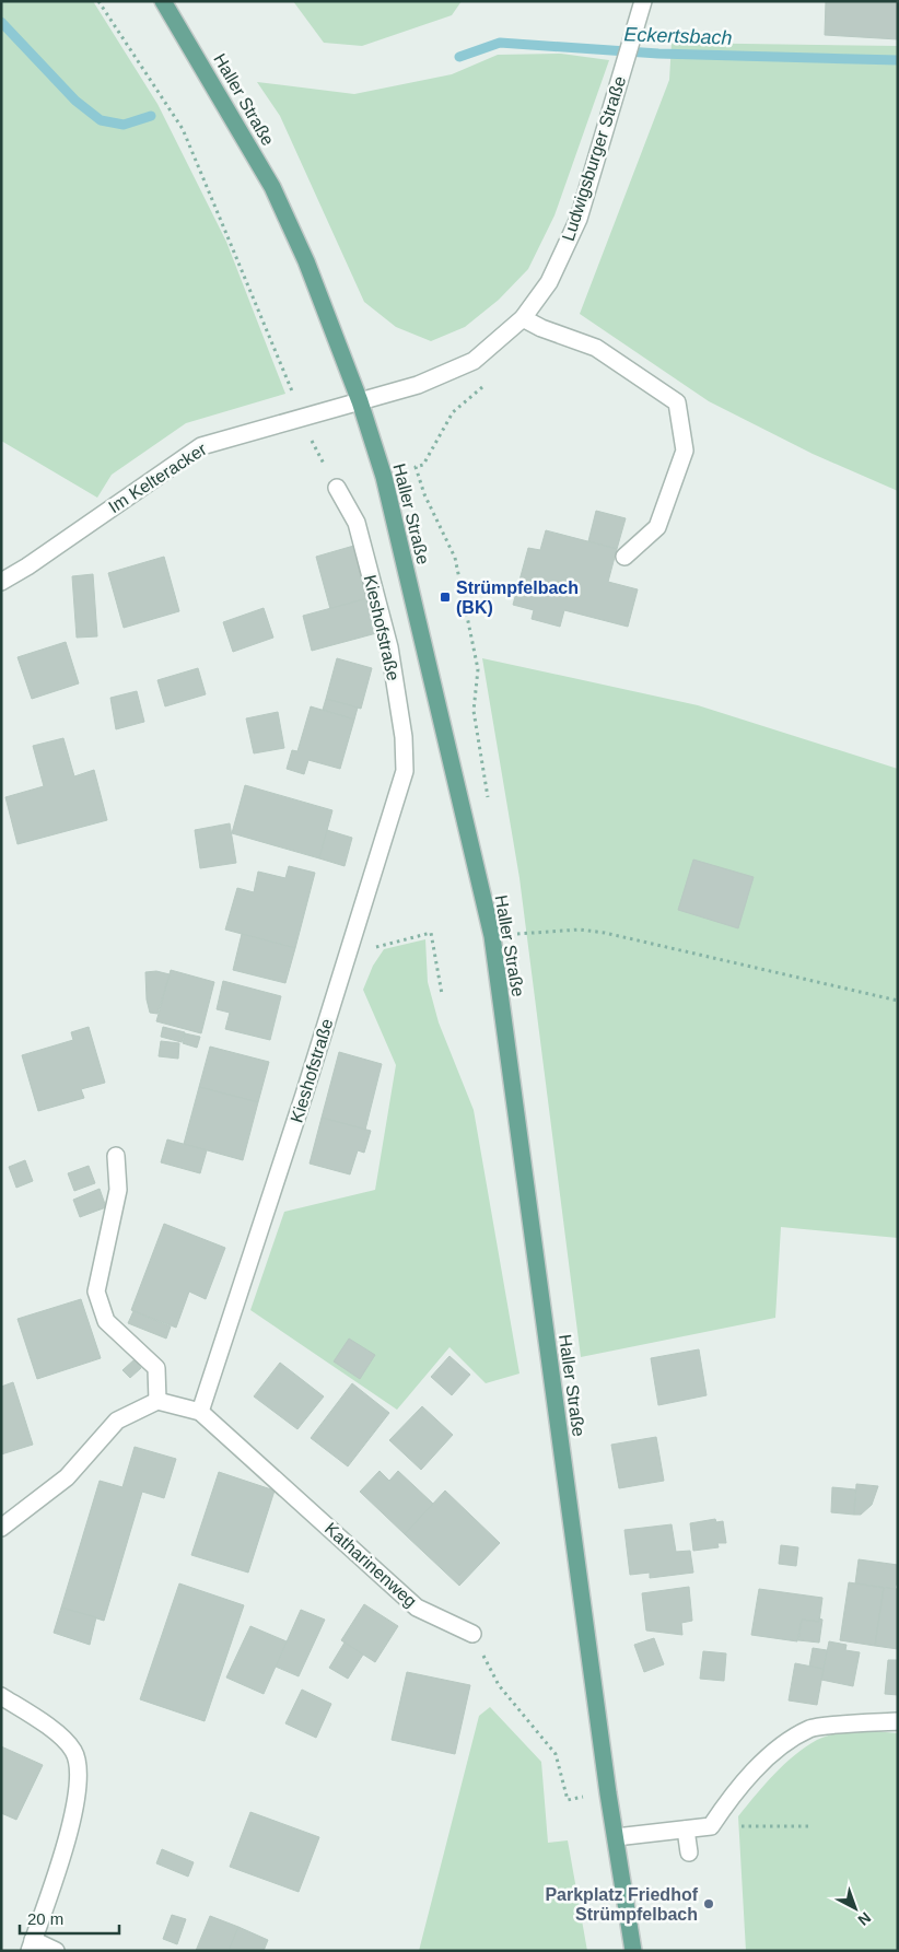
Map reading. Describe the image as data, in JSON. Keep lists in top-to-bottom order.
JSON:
{
  "streets": {
    "main road": ["Haller Straße"],
    "street": [
      "Ludwigsburger Straße",
      "Im Kelteracker",
      "Kieshofstraße",
      "Katharinenweg"
    ]
  },
  "crossings": [
    ["Haller Straße", "Ludwigsburger Straße"],
    ["Haller Straße", "Im Kelteracker"],
    ["Ludwigsburger Straße", "Im Kelteracker"],
    ["Kieshofstraße", "Katharinenweg"]
  ],
  "water": ["Eckertsbach"],
  "places": {
    "transit": ["Strümpfelbach (BK)"],
    "other": ["Parkplatz Friedhof Strümpfelbach"]
  },
  "scale_bar": "20 m",
  "north": "bottom right"
}
